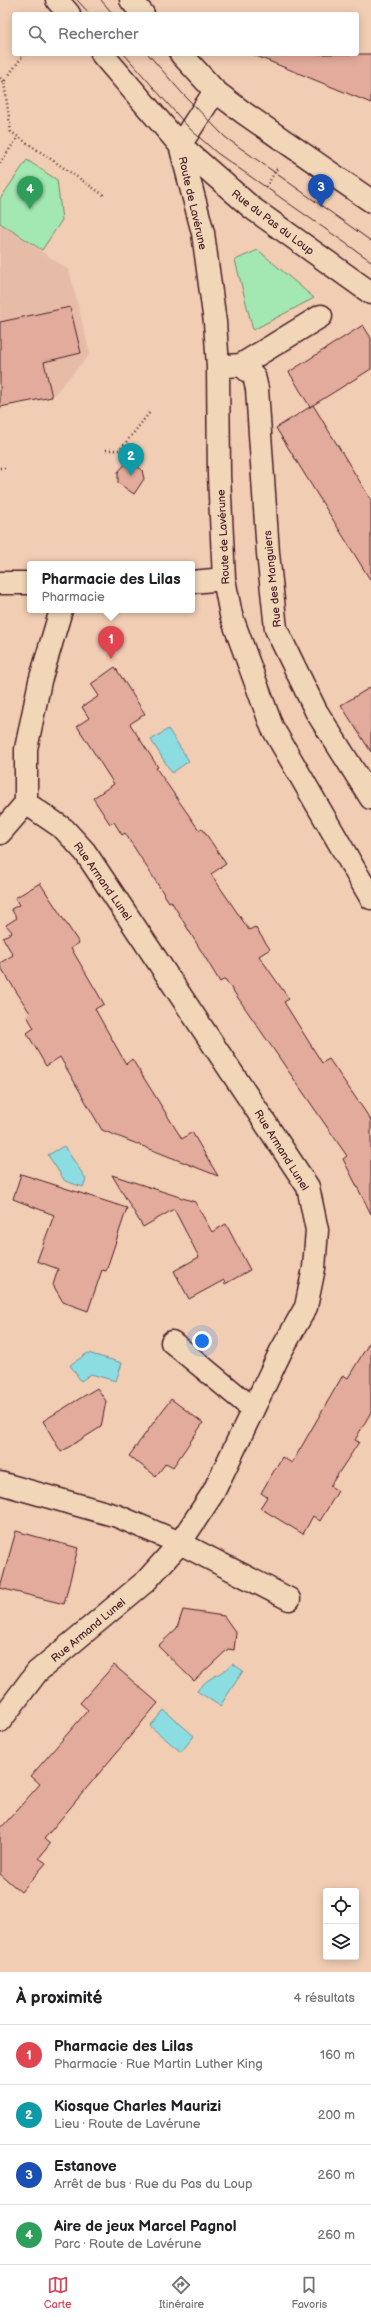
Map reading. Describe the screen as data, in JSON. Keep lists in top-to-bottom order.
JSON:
{
  "streets": {
    "street": [
      "Route de Lavérune",
      "Rue du Pas du Loup",
      "Rue des Manguiers",
      "Rue Armand Lunel"
    ]
  },
  "crossings": [
    ["Route de Lavérune", "Rue du Pas du Loup"]
  ],
  "page": {
    "search": "Rechercher",
    "pins": [
      "3",
      "4",
      "2",
      "1"
    ],
    "popup": ["Pharmacie des Lilas", "Pharmacie"],
    "heading": ["À proximité", "4 résultats"],
    "list": [
      {
        "mark": "1",
        "name": "Pharmacie des Lilas",
        "note": "Pharmacie · Rue Martin Luther King",
        "value": "160 m"
      },
      {
        "mark": "2",
        "name": "Kiosque Charles Maurizi",
        "note": "Lieu · Route de Lavérune",
        "value": "200 m"
      },
      {
        "mark": "3",
        "name": "Estanove",
        "note": "Arrêt de bus · Rue du Pas du Loup",
        "value": "260 m"
      },
      {
        "mark": "4",
        "name": "Aire de jeux Marcel Pagnol",
        "note": "Parc · Route de Lavérune",
        "value": "260 m"
      }
    ],
    "nav": ["Carte", "Itinéraire", "Favoris"]
  }
}
